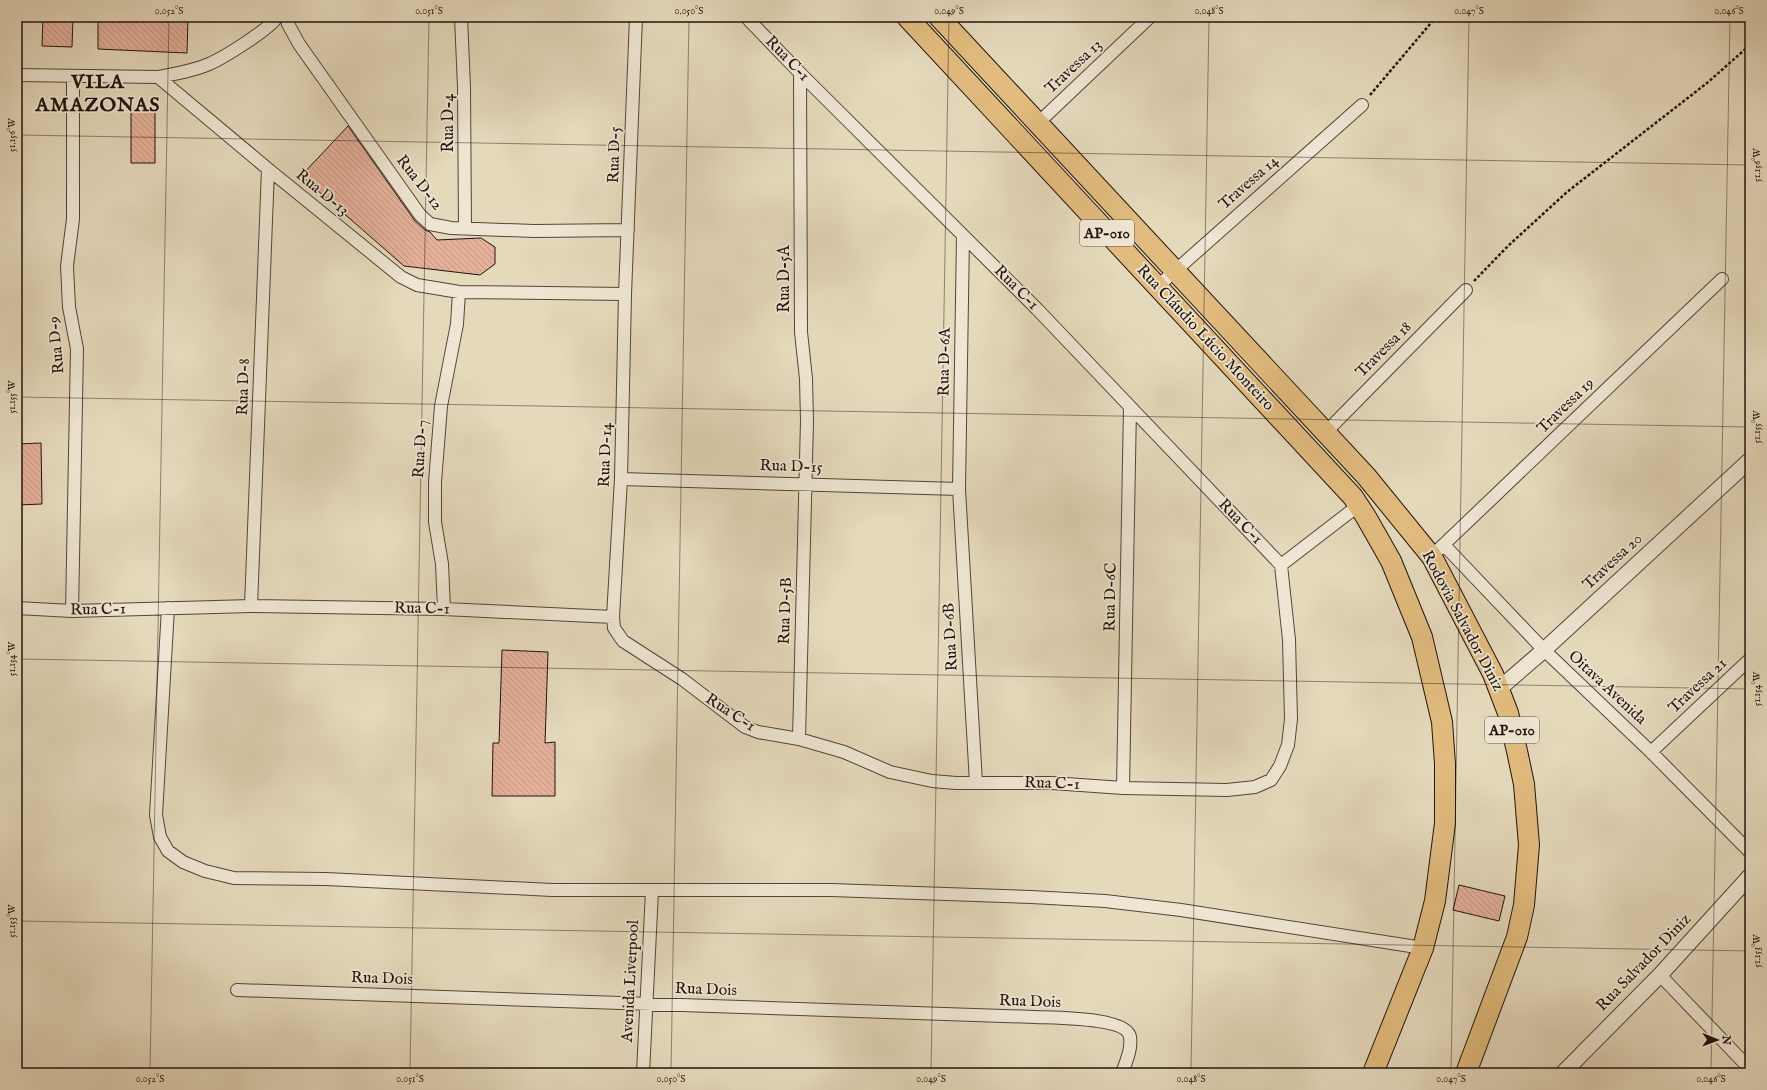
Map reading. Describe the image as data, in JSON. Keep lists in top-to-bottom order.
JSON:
{
  "streets": {
    "main road": ["AP-010", "Rua Cláudio Lúcio Monteiro", "Rodovia Salvador Diniz"],
    "street": [
      "Rua C-1",
      "Travessa 13",
      "Rua D-4",
      "Rua D-5",
      "Rua D-12",
      "Travessa 14",
      "Rua D-13",
      "Rua D-5A",
      "Rua D-9",
      "Travessa 18",
      "Rua D-6A",
      "Rua D-8",
      "Travessa 19",
      "Rua D-7",
      "Rua D-14",
      "Rua D-15",
      "Travessa 20",
      "Rua D-6C",
      "Rua D-5B",
      "Rua D-6B",
      "Travessa 21",
      "Oitava Avenida",
      "Rua Salvador Diniz",
      "Rua Dois",
      "Avenida Liverpool"
    ]
  },
  "crossings": [
    ["Rua C-1", "Rua D-5A"],
    ["Rua C-1", "Rua D-9"],
    ["Rua C-1", "Rua D-6A"],
    ["Rua C-1", "Rua D-8"],
    ["Rua C-1", "Rua D-7"],
    ["Rua C-1", "Rua D-14"],
    ["Rua C-1", "Rua D-6C"],
    ["Rua C-1", "Rua D-5B"],
    ["Rua C-1", "Rua D-6B"],
    ["Travessa 13", "Rua Cláudio Lúcio Monteiro"],
    ["Rua D-4", "Rua D-12"],
    ["Rua D-5", "Rua D-12"],
    ["Rua D-5", "Rua D-13"],
    ["Rua D-5", "Rua D-14"],
    ["Travessa 14", "Rua Cláudio Lúcio Monteiro"],
    ["Rua D-13", "Rua D-8"],
    ["Rua D-13", "Rua D-7"],
    ["Rua D-13", "Rua D-14"],
    ["AP-010", "Rua Cláudio Lúcio Monteiro"],
    ["Rua D-5A", "Rua D-15"],
    ["Rua D-5A", "Rua D-5B"],
    ["Rua Cláudio Lúcio Monteiro", "Travessa 18"],
    ["Rua Cláudio Lúcio Monteiro", "Rodovia Salvador Diniz"],
    ["Travessa 18", "Rodovia Salvador Diniz"],
    ["Rua D-6A", "Rua D-15"],
    ["Rua D-6A", "Rua D-6B"],
    ["Travessa 19", "Rodovia Salvador Diniz"],
    ["Travessa 19", "Oitava Avenida"],
    ["Rua D-14", "Rua D-15"],
    ["Rua D-15", "Rua D-5B"],
    ["Rua D-15", "Rua D-6B"],
    ["Travessa 20", "Rodovia Salvador Diniz"],
    ["Travessa 20", "Oitava Avenida"],
    ["Rodovia Salvador Diniz", "Oitava Avenida"],
    ["Travessa 21", "Oitava Avenida"],
    ["Rua Dois", "Avenida Liverpool"]
  ],
  "districts": ["VILA AMAZONAS"],
  "north": "right",
  "coordinates": [
    "0.052°S",
    "0.051°S",
    "0.050°S",
    "0.049°S",
    "0.048°S",
    "0.047°S",
    "0.046°S",
    "51.156°W",
    "51.155°W",
    "51.154°W",
    "51.153°W"
  ]
}
